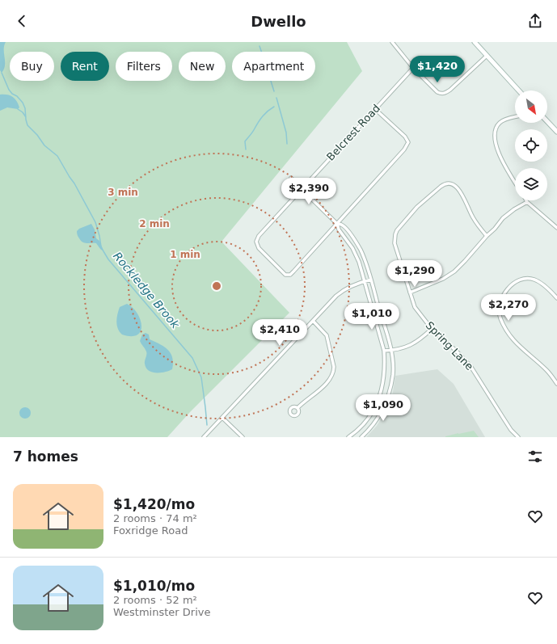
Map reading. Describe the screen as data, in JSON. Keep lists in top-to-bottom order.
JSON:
{
  "streets": {
    "street": ["Belcrest Road", "Spring Lane"]
  },
  "water": ["Rockledge Brook"],
  "north": "bottom right",
  "page": {
    "header": "Dwello",
    "chip": [
      "Buy",
      "Rent",
      "Filters",
      "New",
      "Apartment"
    ],
    "price": [
      "$1,420",
      "$2,390",
      "$1,290",
      "$2,270",
      "$1,010",
      "$2,410",
      "$1,090"
    ],
    "heading": "7 homes",
    "list": [
      {
        "name": "$1,420/mo",
        "note": "2 rooms · 74 m² · Foxridge Road"
      },
      {
        "name": "$1,010/mo",
        "note": "2 rooms · 52 m² · Westminster Drive"
      }
    ]
  },
  "rings": ["3 min", "2 min", "1 min"]
}
